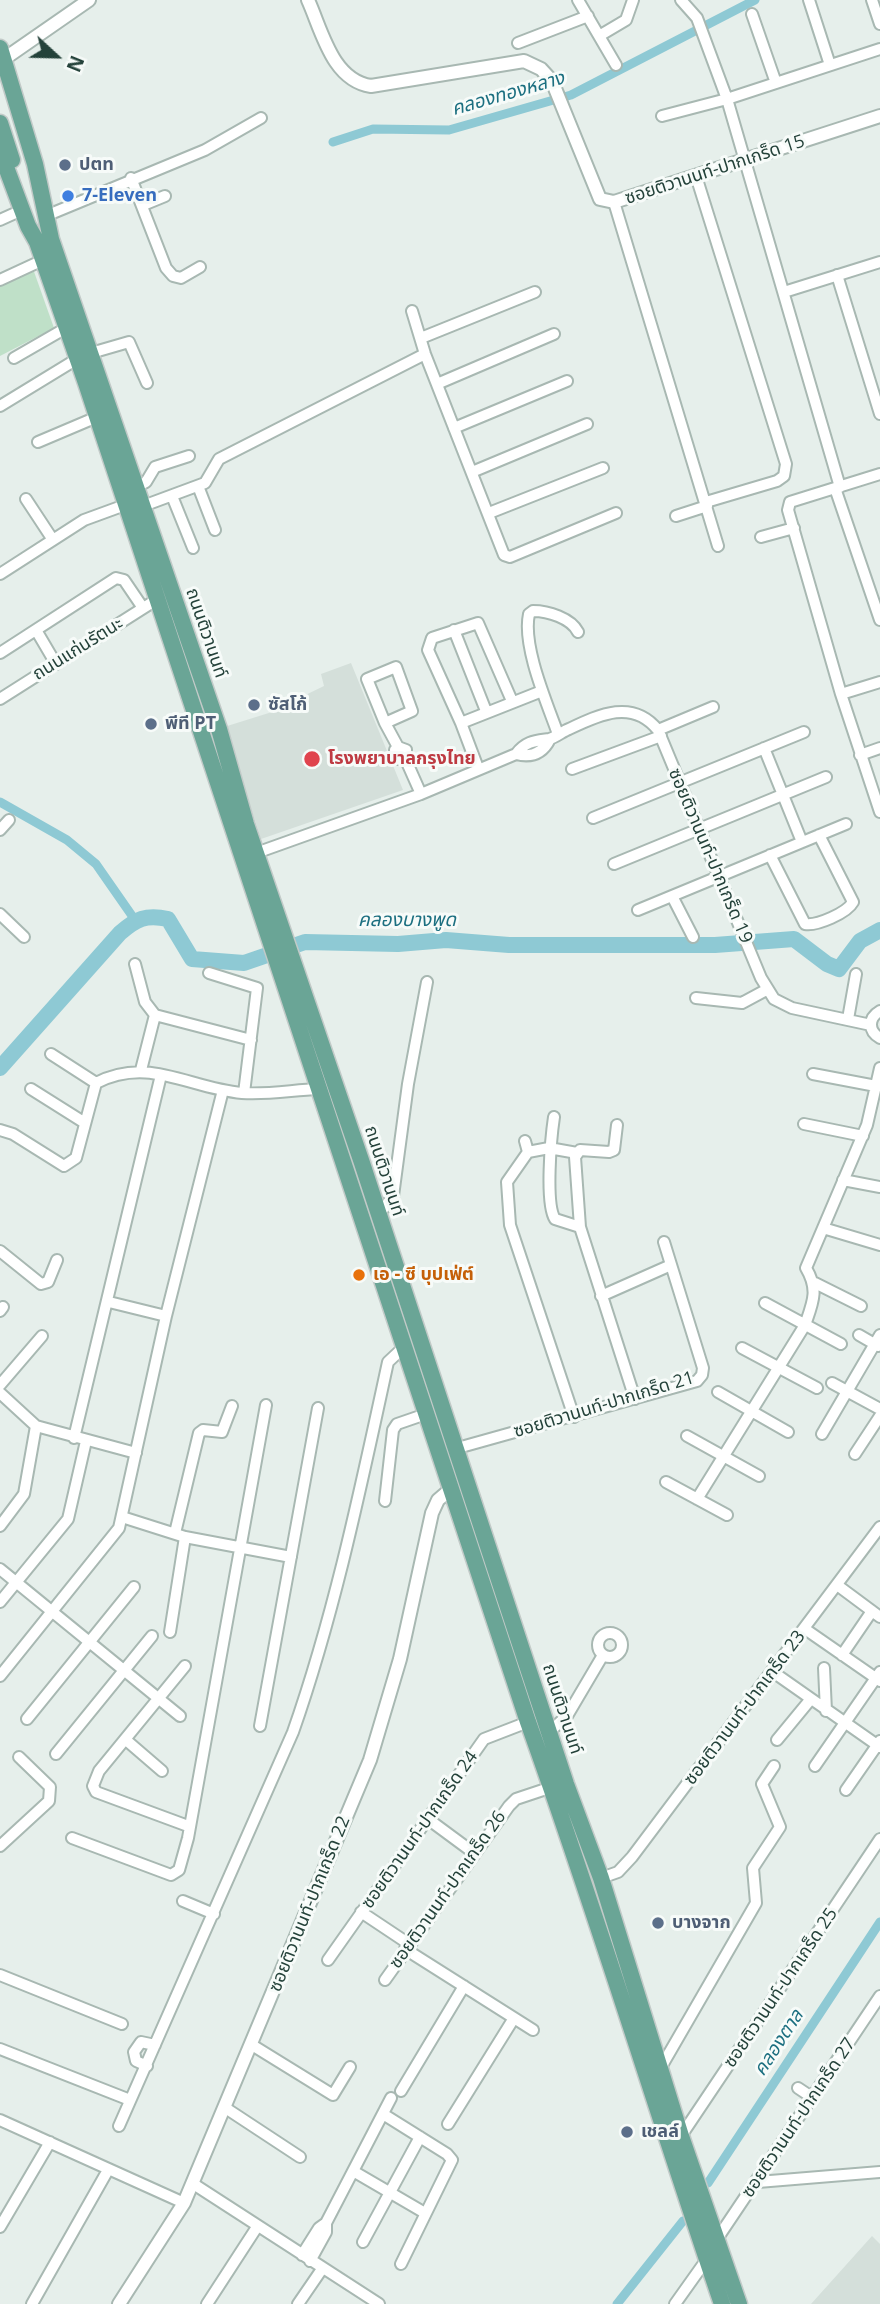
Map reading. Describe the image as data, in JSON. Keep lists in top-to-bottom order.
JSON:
{
  "streets": {
    "main road": ["ถนนติวานนท์"],
    "street": [
      "ซอยติวานนท์-ปากเกร็ด 15",
      "ถนนแก่นรัตนะ",
      "ซอยติวานนท์-ปากเกร็ด 19",
      "ซอยติวานนท์-ปากเกร็ด 21",
      "ซอยติวานนท์-ปากเกร็ด 23",
      "ซอยติวานนท์-ปากเกร็ด 24",
      "ซอยติวานนท์-ปากเกร็ด 26",
      "ซอยติวานนท์-ปากเกร็ด 22",
      "ซอยติวานนท์-ปากเกร็ด 25",
      "ซอยติวานนท์-ปากเกร็ด 27"
    ]
  },
  "crossings": [
    ["ถนนติวานนท์", "ถนนแก่นรัตนะ"],
    ["ถนนติวานนท์", "ซอยติวานนท์-ปากเกร็ด 21"],
    ["ถนนติวานนท์", "ซอยติวานนท์-ปากเกร็ด 23"],
    ["ถนนติวานนท์", "ซอยติวานนท์-ปากเกร็ด 24"],
    ["ถนนติวานนท์", "ซอยติวานนท์-ปากเกร็ด 26"],
    ["ถนนติวานนท์", "ซอยติวานนท์-ปากเกร็ด 22"],
    ["ถนนติวานนท์", "ซอยติวานนท์-ปากเกร็ด 25"],
    ["ถนนติวานนท์", "ซอยติวานนท์-ปากเกร็ด 27"]
  ],
  "water": ["คลองทองหลาง", "คลองบางพูด", "คลองตาล"],
  "places": [
    "ปตท",
    "7-Eleven",
    "ซัสโก้",
    "พีที PT",
    "โรงพยาบาลกรุงไทย",
    "เอ - ซี บุปเฟ่ต์",
    "บางจาก",
    "เชลล์"
  ],
  "north": "right"
}
